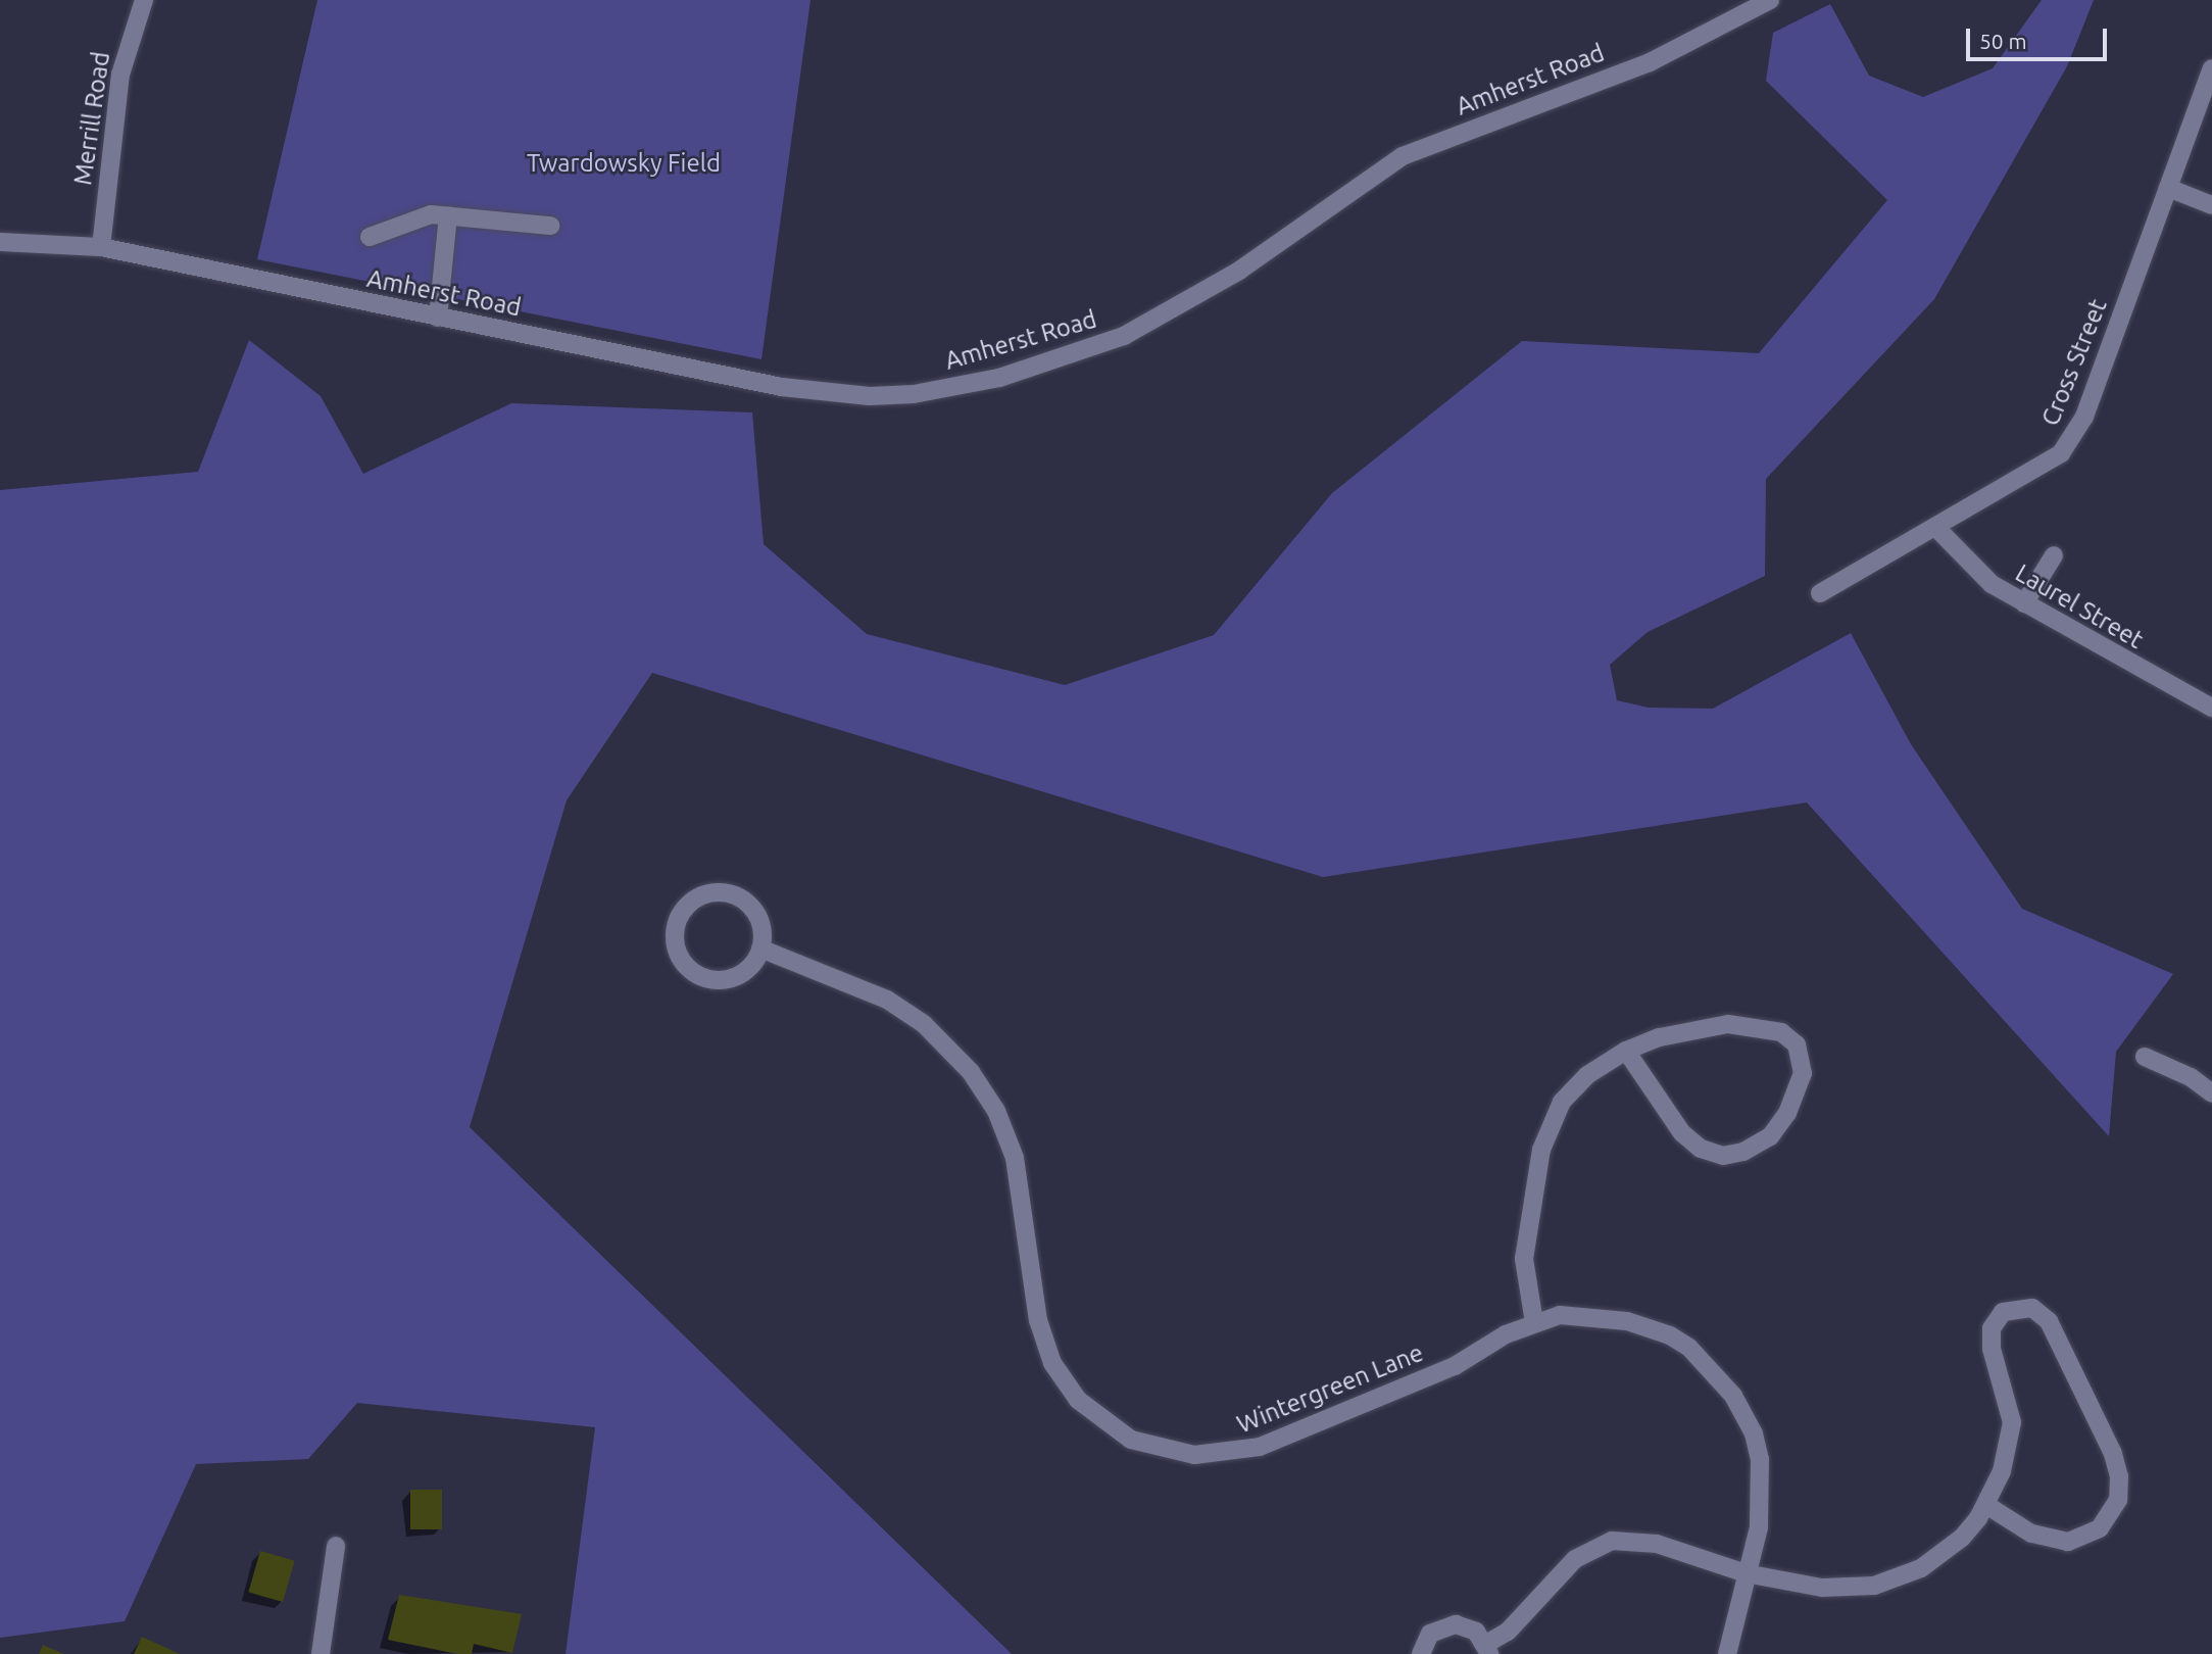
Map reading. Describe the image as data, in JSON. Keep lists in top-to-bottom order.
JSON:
{
  "streets": {
    "street": [
      "Amherst Road",
      "Merrill Road",
      "Cross Street",
      "Laurel Street",
      "Wintergreen Lane"
    ]
  },
  "crossings": [
    ["Amherst Road", "Merrill Road"],
    ["Cross Street", "Laurel Street"]
  ],
  "parks": ["Twardowsky Field"],
  "scale_bar": "50 m"
}
